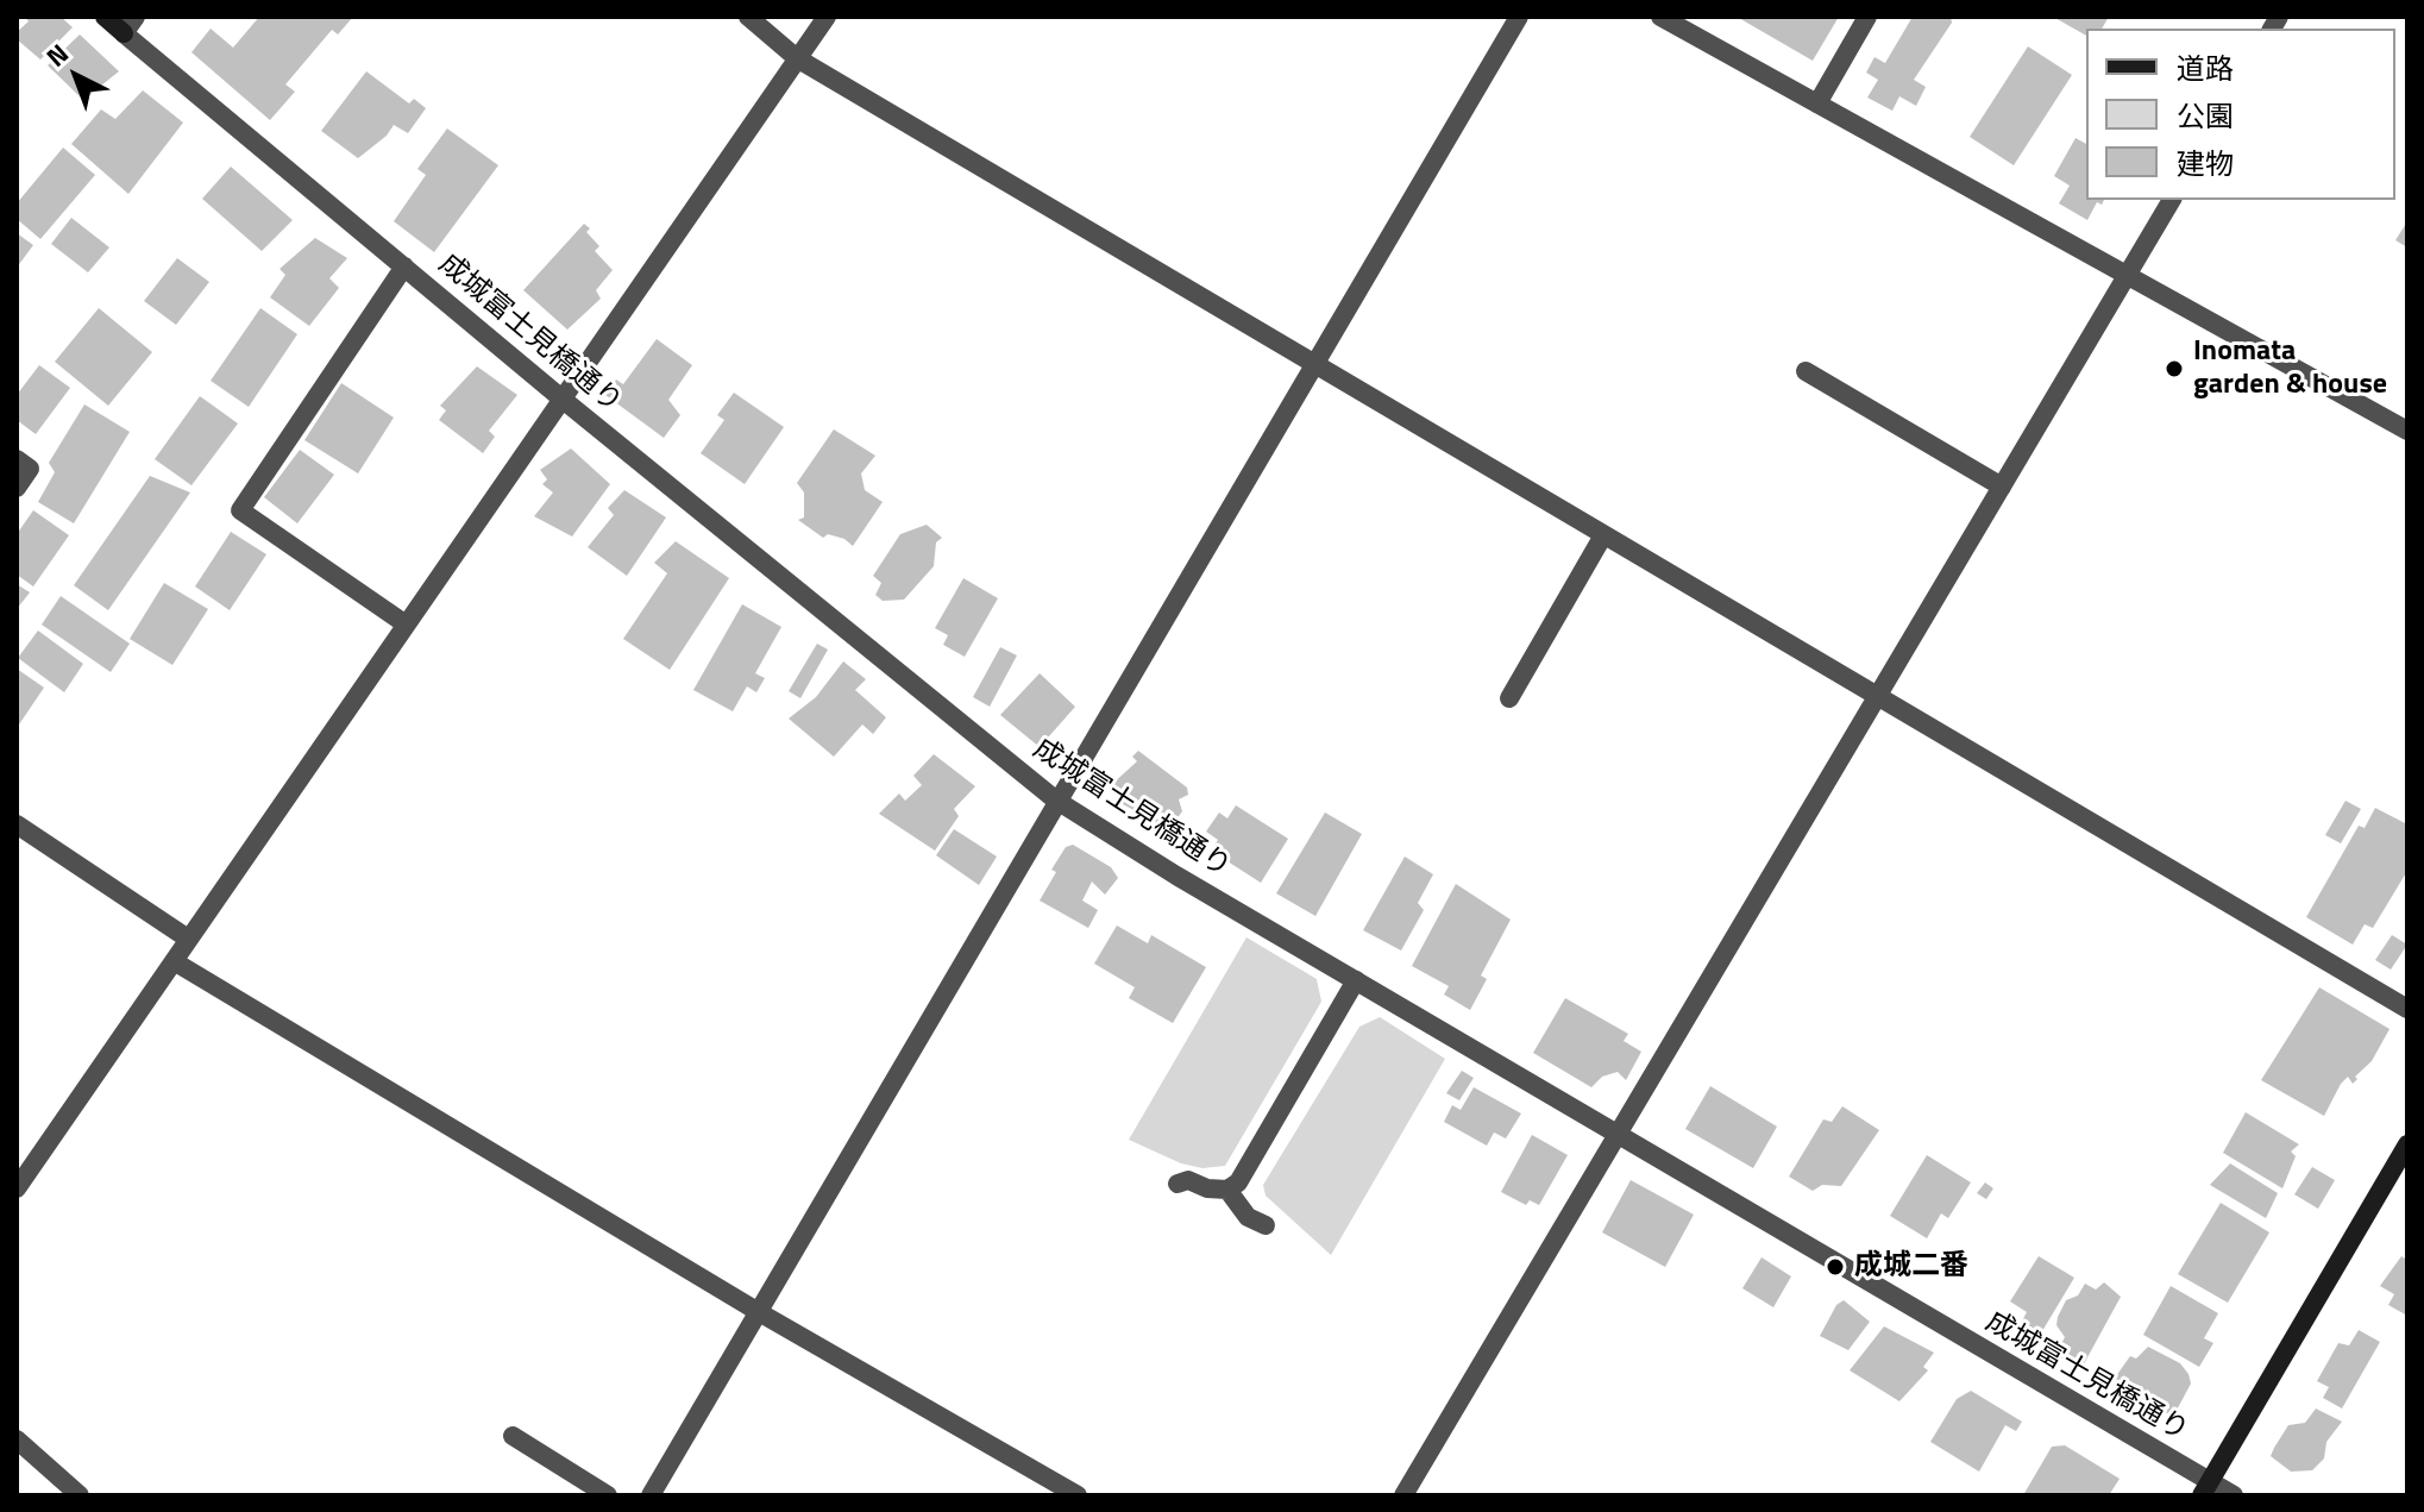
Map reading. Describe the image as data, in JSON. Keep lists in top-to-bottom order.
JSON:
{
  "streets": {
    "street": ["成城富士見橋通り"]
  },
  "places": ["Inomata garden & house", "成城二番"],
  "legend": ["道路", "公園", "建物"],
  "north": "top left"
}
